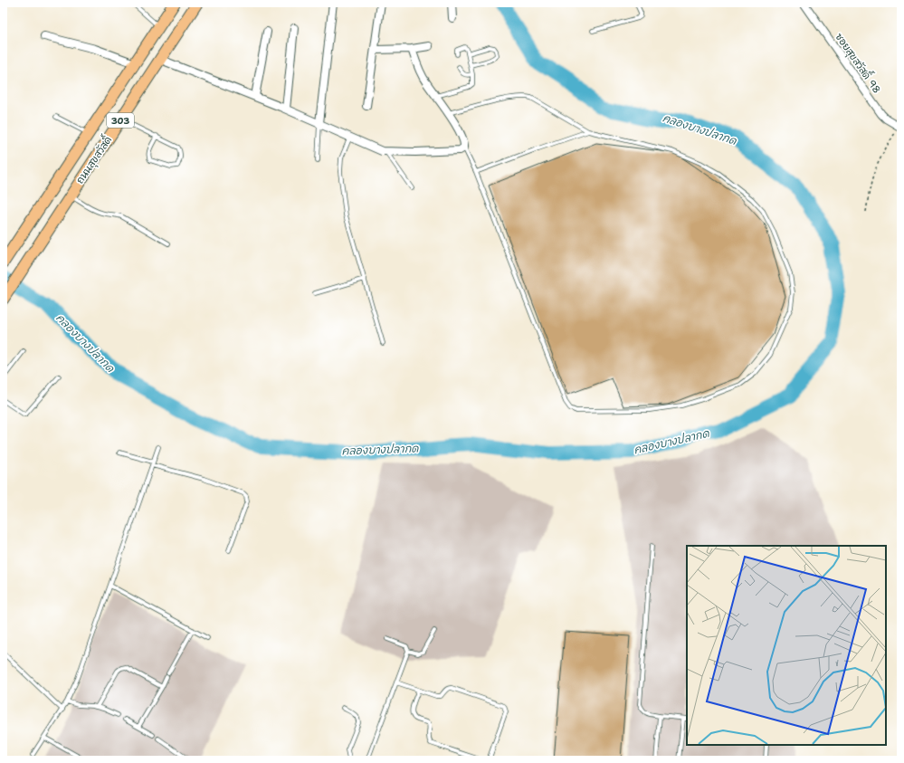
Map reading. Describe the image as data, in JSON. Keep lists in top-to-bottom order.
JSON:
{
  "streets": {
    "main road": ["303", "ถนนสุขสวัสดิ์"],
    "street": ["ซอยสุขสวัสดิ์ 98"]
  },
  "water": ["คลองบางปลากด"]
}
